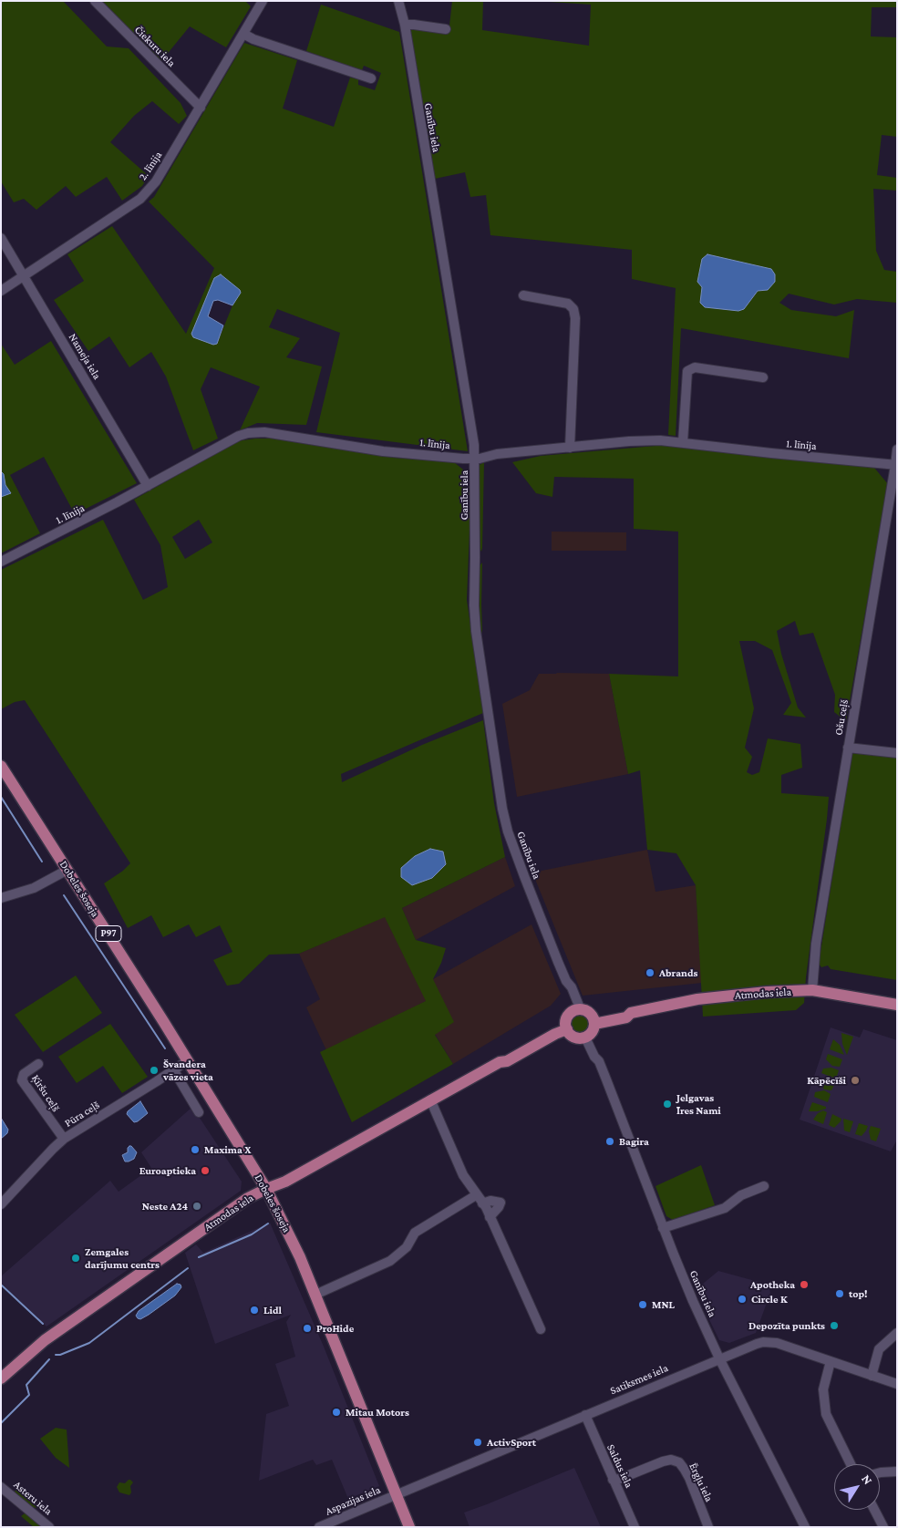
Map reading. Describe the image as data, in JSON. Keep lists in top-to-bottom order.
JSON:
{
  "streets": {
    "main road": ["Dobeles šoseja", "P97", "Atmodas iela"],
    "street": [
      "Čiekuru iela",
      "Ganību iela",
      "2. līnija",
      "Nameja iela",
      "1. līnija",
      "Ošu ceļš",
      "Ķiršu ceļš",
      "Pūra ceļš",
      "Satiksmes iela",
      "Saldus iela",
      "Ērgļu iela",
      "Asteru iela",
      "Aspazijas iela"
    ]
  },
  "crossings": [
    ["Čiekuru iela", "2. līnija"],
    ["Ganību iela", "1. līnija"],
    ["Ganību iela", "Atmodas iela"],
    ["Ganību iela", "Satiksmes iela"],
    ["2. līnija", "Nameja iela"],
    ["Nameja iela", "1. līnija"],
    ["1. līnija", "Ošu ceļš"],
    ["Ošu ceļš", "Atmodas iela"],
    ["Dobeles šoseja", "Atmodas iela"],
    ["Dobeles šoseja", "Pūra ceļš"],
    ["Dobeles šoseja", "Satiksmes iela"],
    ["Dobeles šoseja", "Aspazijas iela"],
    ["Ķiršu ceļš", "Pūra ceļš"],
    ["Satiksmes iela", "Saldus iela"],
    ["Satiksmes iela", "Aspazijas iela"],
    ["Saldus iela", "Ērgļu iela"]
  ],
  "places": [
    "Abrands",
    "Švandera vāzes vieta",
    "Kāpēcīši",
    "Jelgavas Īres Nami",
    "Bagira",
    "Maxima X",
    "Euroaptieka",
    "Neste A24",
    "Zemgales darījumu centrs",
    "Apotheka",
    "top!",
    "Circle K",
    "MNL",
    "Lidl",
    "Depozīta punkts",
    "ProHide",
    "Mitau Motors",
    "ActivSport"
  ],
  "north": "top right"
}
